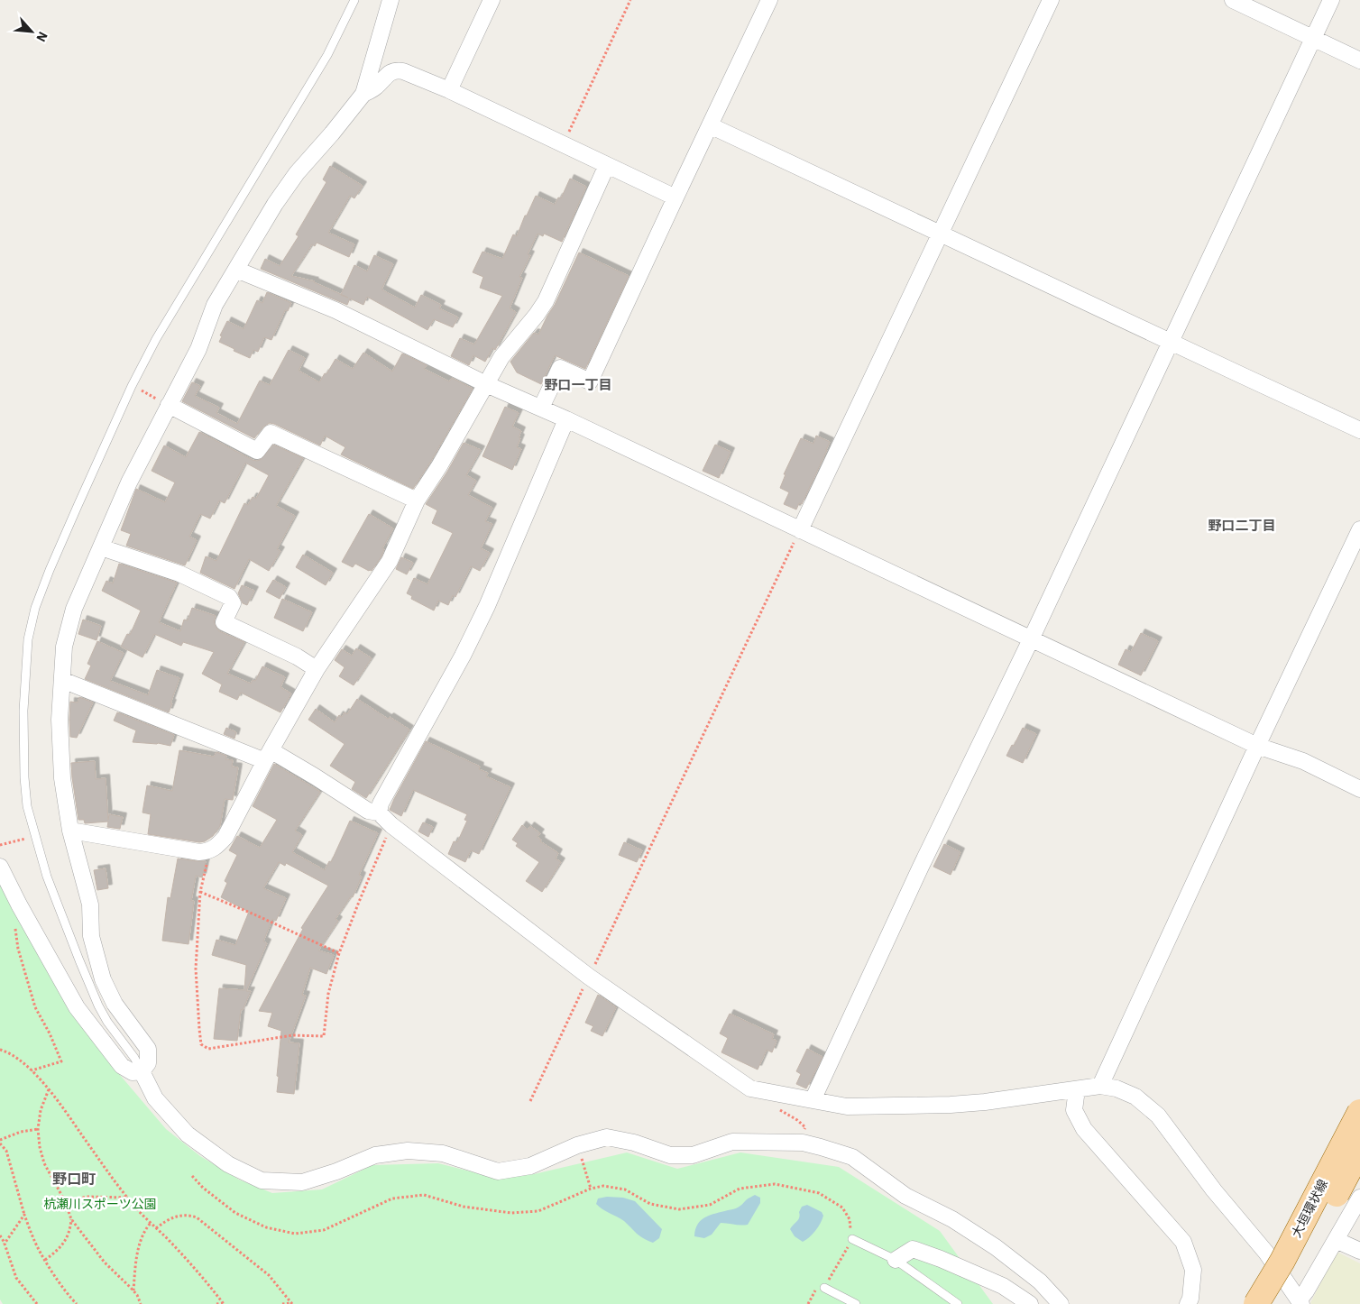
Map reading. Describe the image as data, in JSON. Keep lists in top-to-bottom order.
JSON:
{
  "streets": {
    "main road": ["大垣環状線"]
  },
  "districts": ["野口一丁目", "野口二丁目", "野口町"],
  "parks": ["杭瀬川スポーツ公園"],
  "north": "bottom right"
}
